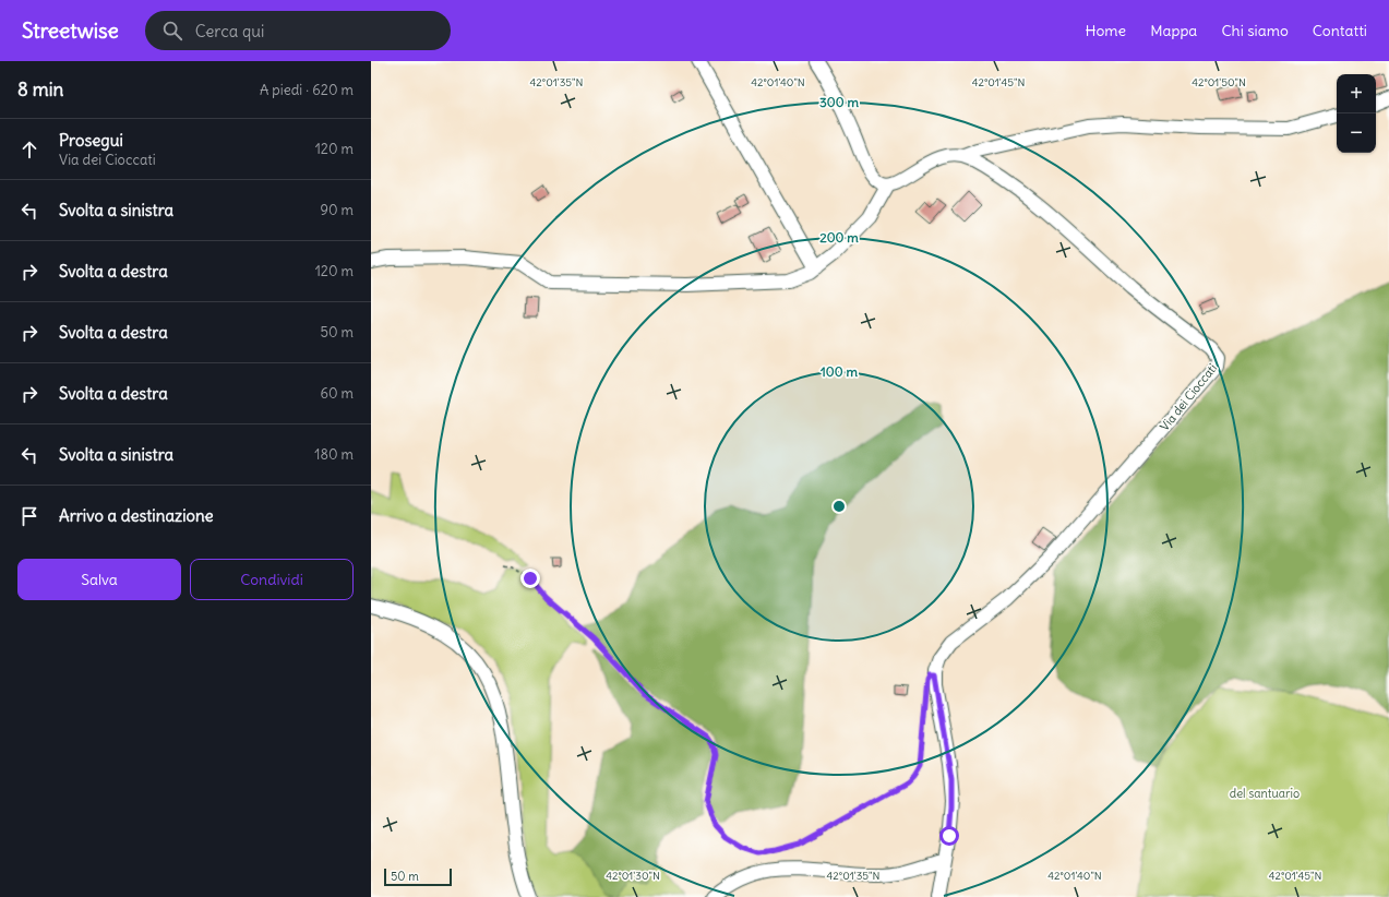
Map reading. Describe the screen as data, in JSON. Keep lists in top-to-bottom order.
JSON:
{
  "streets": {
    "street": ["Via dei Cioccati"]
  },
  "parks": ["del santuario"],
  "scale_bar": "50 m",
  "page": {
    "header": "Streetwise",
    "search": "Cerca qui",
    "nav": [
      "Home",
      "Mappa",
      "Chi siamo",
      "Contatti"
    ],
    "heading": ["8 min", "A piedi · 620 m"],
    "map_buttons": ["+", "−"],
    "list": [
      ["Prosegui", "Via dei Cioccati", "120 m"],
      ["Svolta a sinistra", "90 m"],
      ["Svolta a destra", "120 m"],
      ["Svolta a destra", "50 m"],
      ["Svolta a destra", "60 m"],
      ["Svolta a sinistra", "180 m"],
      "Arrivo a destinazione"
    ],
    "buttons": ["Salva", "Condividi"],
    "scale": "50 m"
  },
  "coordinates": [
    "42°01'35\"N",
    "42°01'40\"N",
    "42°01'45\"N",
    "42°01'50\"N",
    "42°01'30\"N"
  ],
  "rings": ["300 m", "200 m", "100 m"]
}
